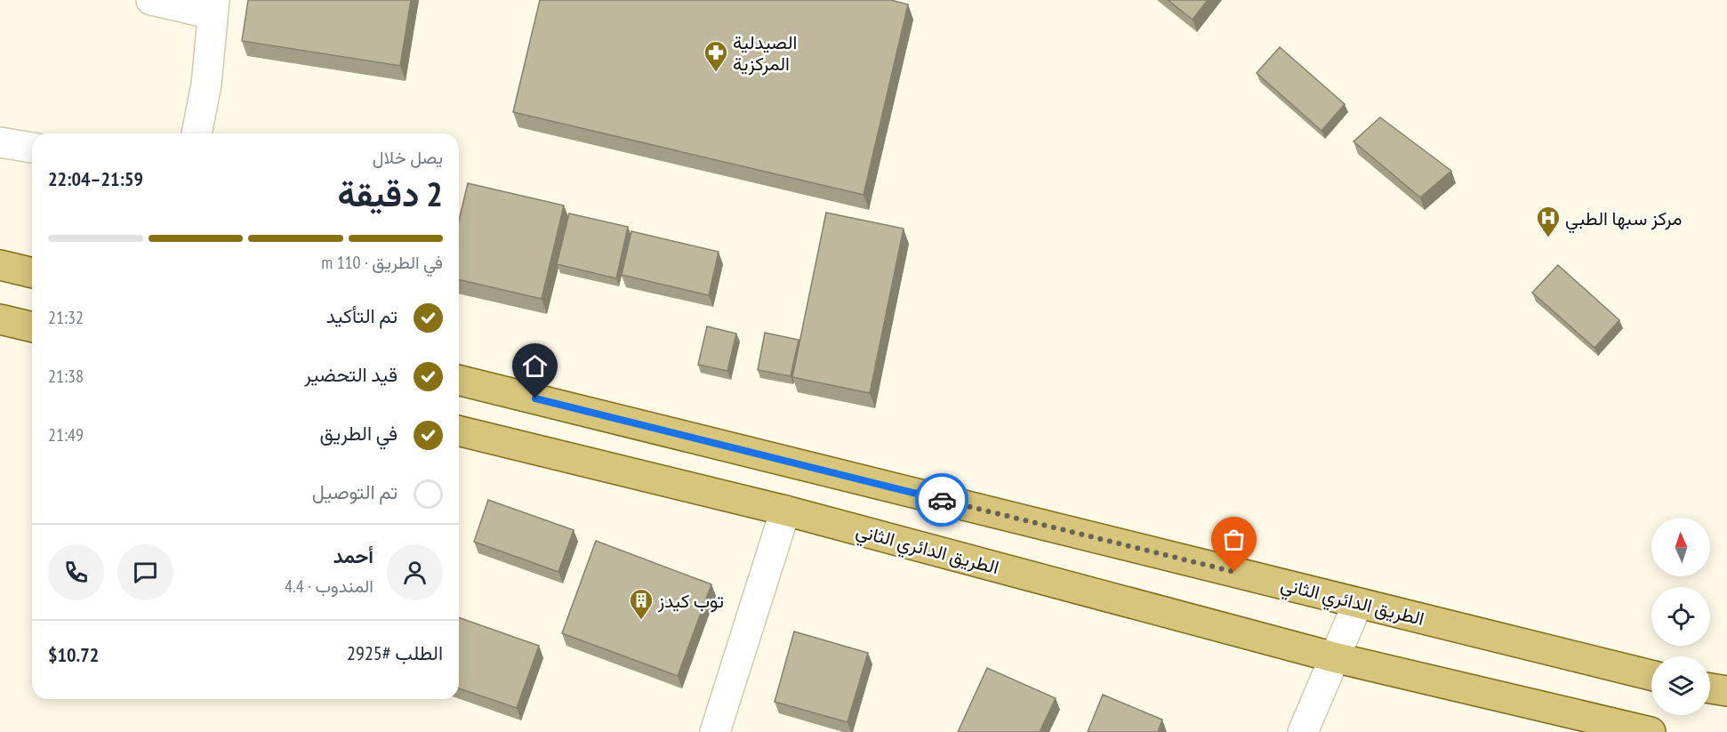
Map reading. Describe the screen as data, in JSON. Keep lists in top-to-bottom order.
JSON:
{
  "streets": {
    "main road": ["الطريق الدائري الثاني"]
  },
  "places": {
    "pharmacy": ["الصيدلية المركزية"],
    "hospital": ["مركز سبها الطبي"],
    "building": ["توب كيدز"]
  },
  "north": "top",
  "page": {
    "heading": ["2 دقيقة", "يصل خلال", "21:59–22:04"],
    "panel": [
      "أحمد",
      "المندوب · 4.4",
      "الطلب #2925",
      "$10.72"
    ],
    "bar": "في الطريق · 110 m",
    "list": [
      ["تم التأكيد", "21:32"],
      ["قيد التحضير", "21:38"],
      ["في الطريق", "21:49"],
      "تم التوصيل"
    ]
  }
}
